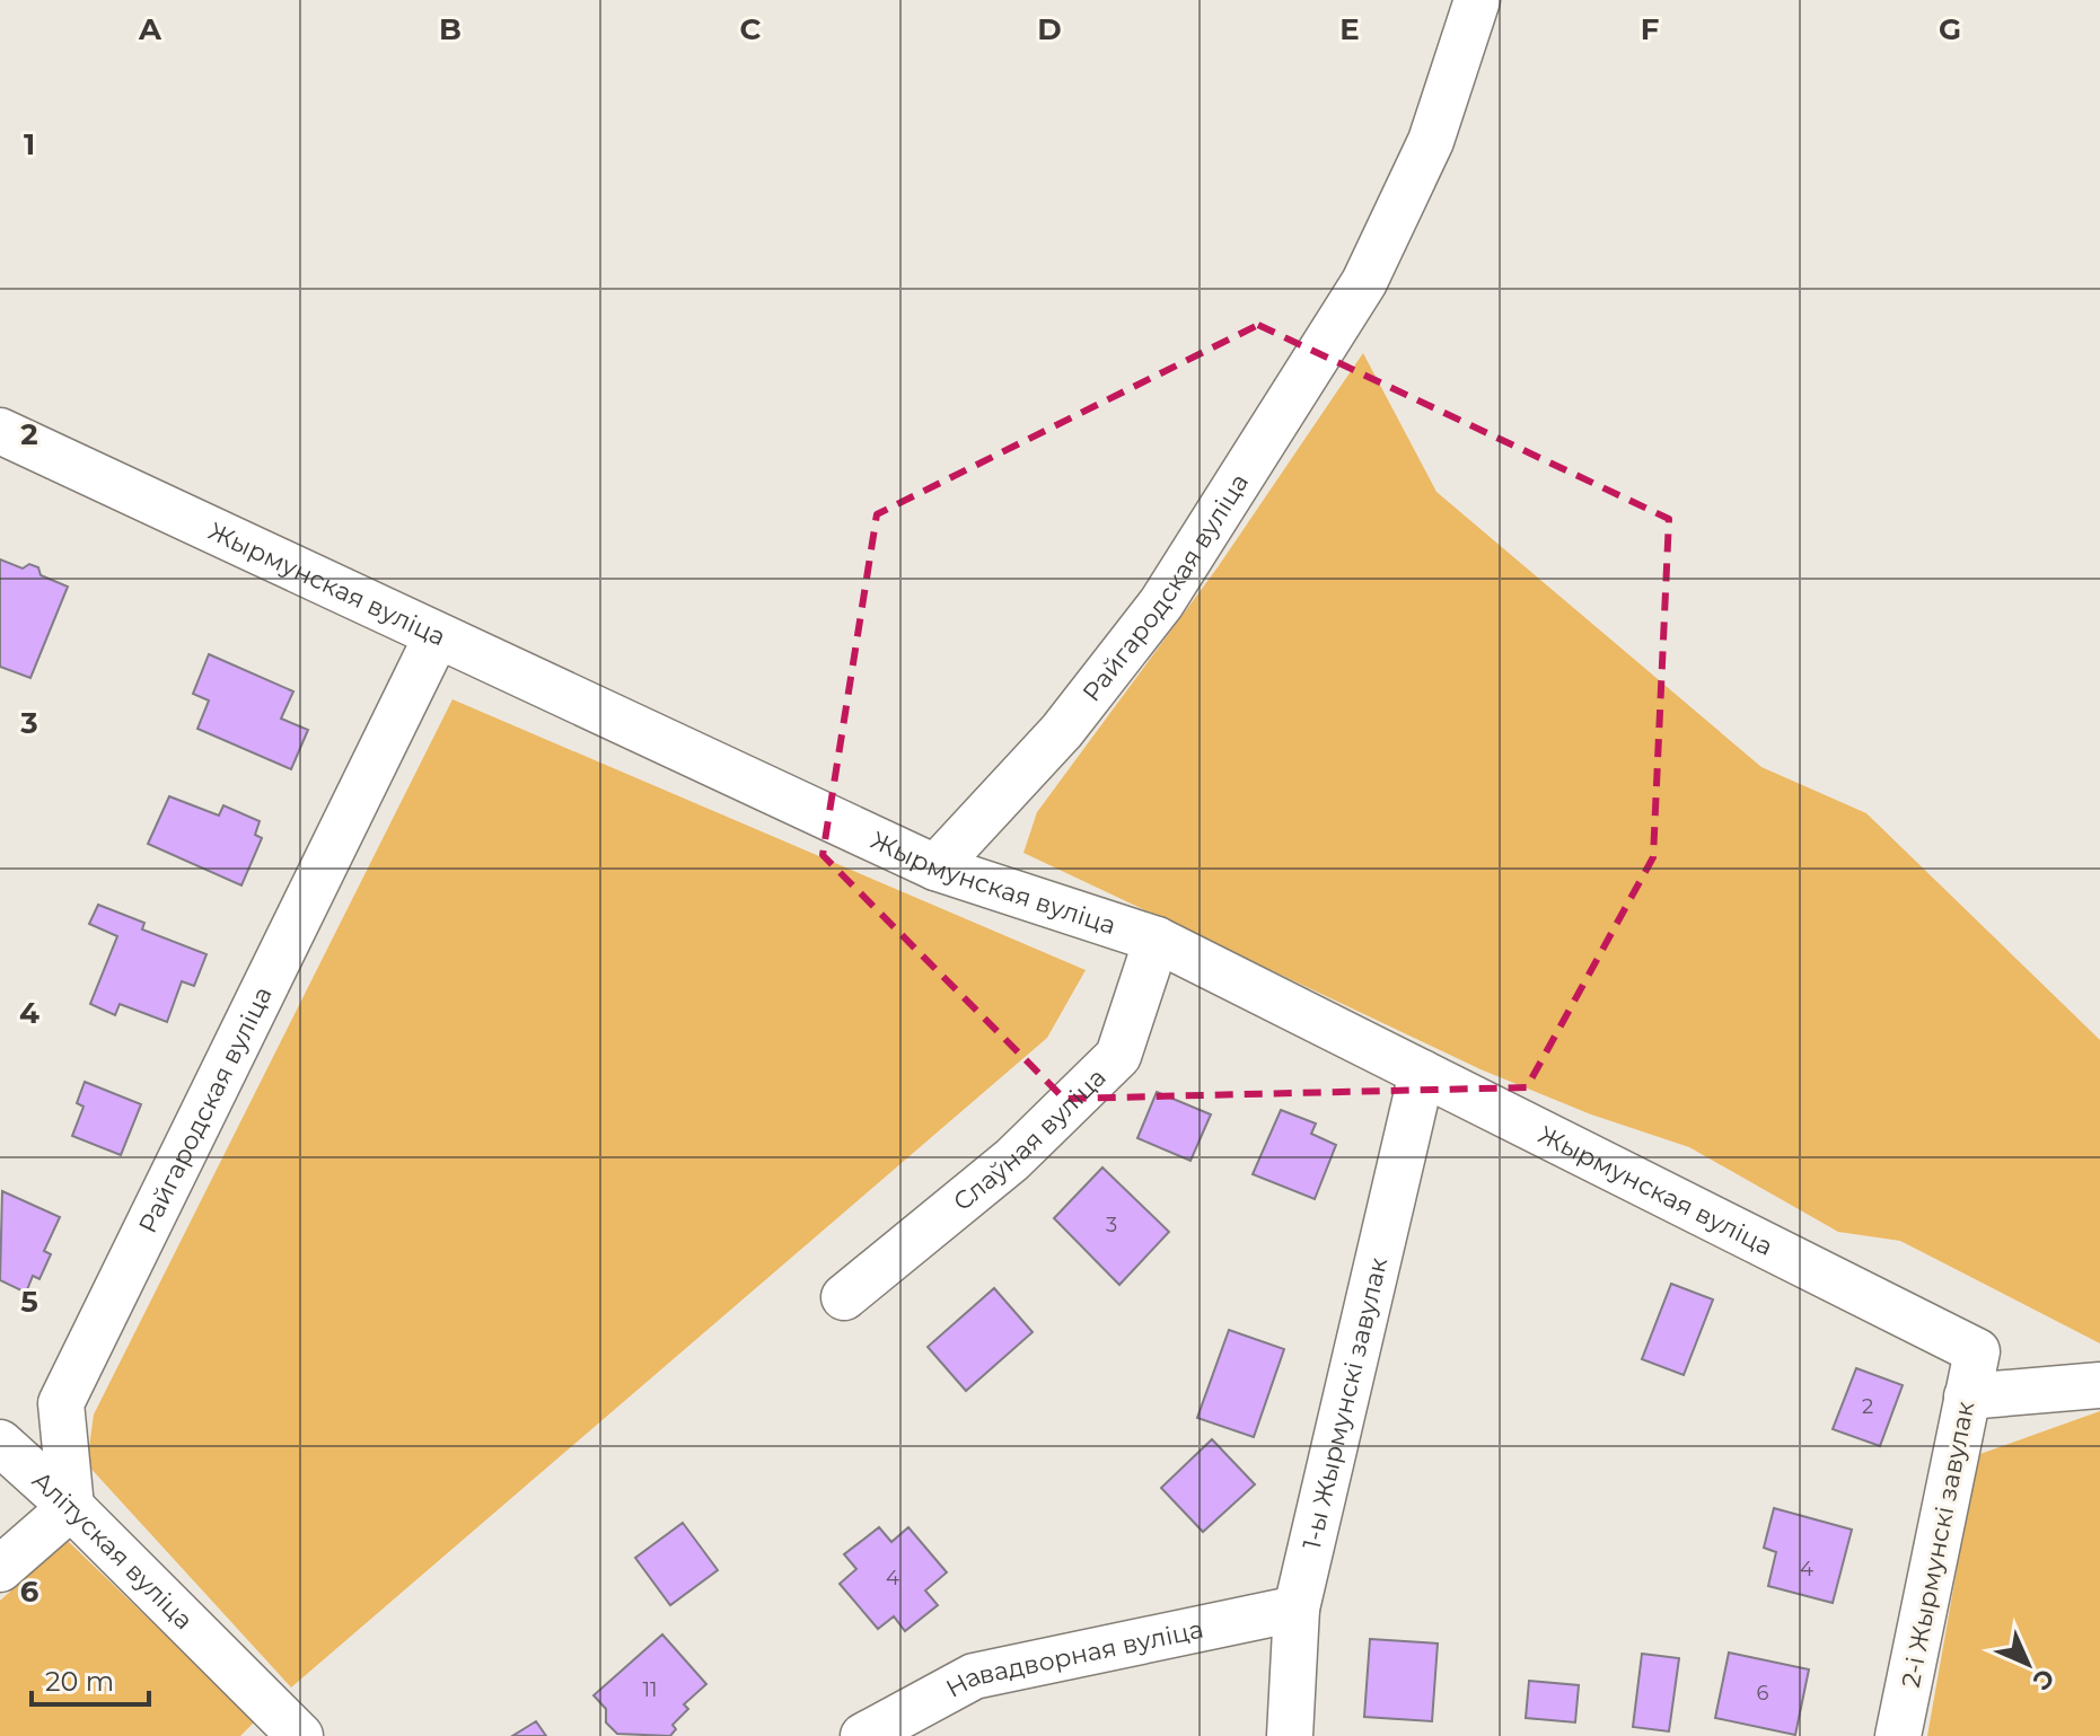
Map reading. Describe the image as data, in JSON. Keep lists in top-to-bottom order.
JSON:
{
  "streets": {
    "street": [
      "Жырмунская вуліца",
      "Райгародская вуліца",
      "Слаўная вуліца",
      "1-ы Жырмунскі завулак",
      "2-і Жырмунскі завулак",
      "Алітуская вуліца",
      "Навадворная вуліца"
    ]
  },
  "crossings": [
    ["Жырмунская вуліца", "Райгародская вуліца"],
    ["Жырмунская вуліца", "Слаўная вуліца"],
    ["Жырмунская вуліца", "1-ы Жырмунскі завулак"],
    ["Жырмунская вуліца", "2-і Жырмунскі завулак"],
    ["Райгародская вуліца", "Алітуская вуліца"],
    ["1-ы Жырмунскі завулак", "Навадворная вуліца"]
  ],
  "house_numbers": [
    "3",
    "2",
    "4",
    "4",
    "11",
    "6"
  ],
  "scale_bar": "20 m",
  "north": "bottom right",
  "grid": {
    "columns": [
      "A",
      "B",
      "C",
      "D",
      "E",
      "F",
      "G"
    ],
    "rows": [
      "1",
      "2",
      "3",
      "4",
      "5",
      "6"
    ]
  }
}
